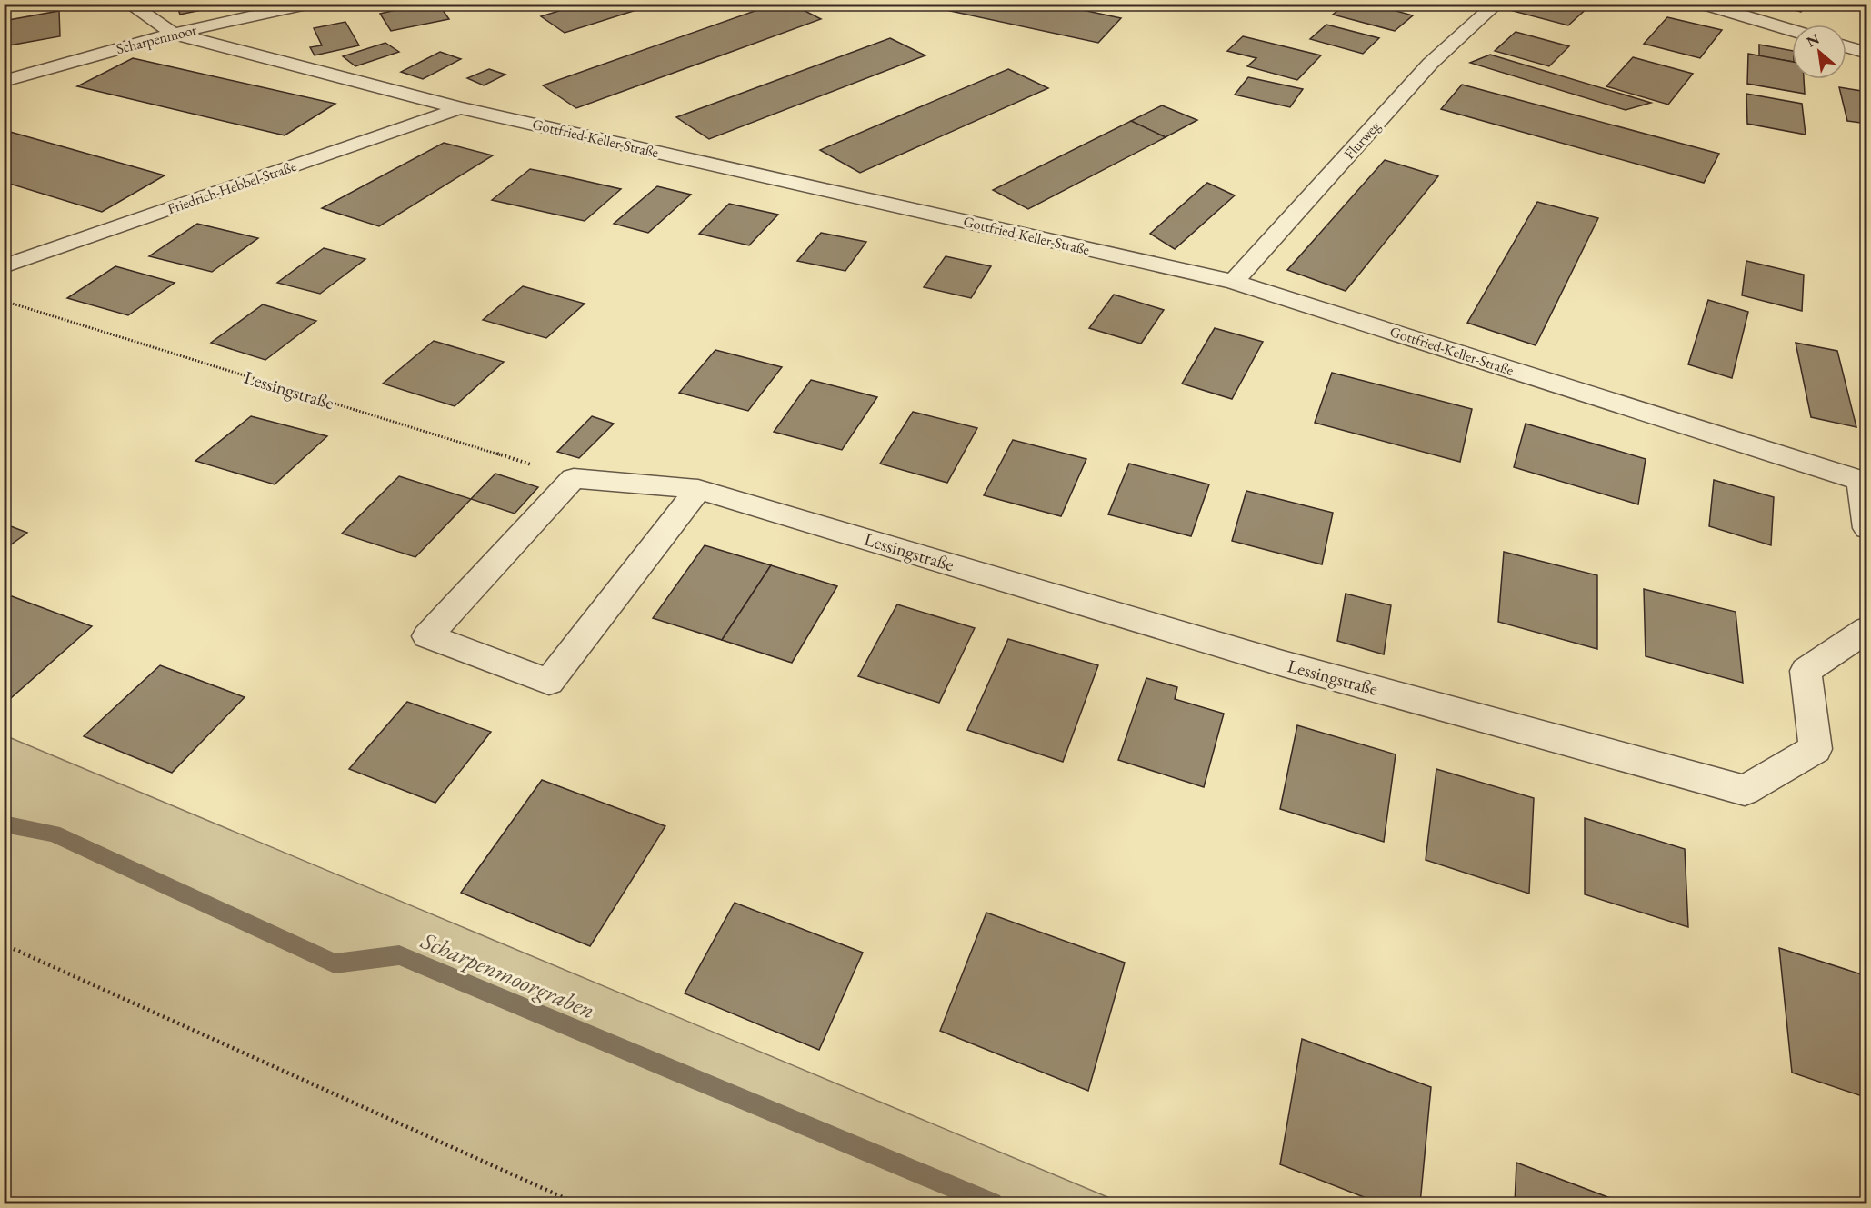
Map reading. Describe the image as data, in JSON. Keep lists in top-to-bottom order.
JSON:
{
  "streets": {
    "street": [
      "Scharpenmoor",
      "Gottfried-Keller-Straße",
      "Flurweg",
      "Friedrich-Hebbel-Straße",
      "Lessingstraße"
    ]
  },
  "crossings": [
    ["Scharpenmoor", "Gottfried-Keller-Straße"],
    ["Gottfried-Keller-Straße", "Flurweg"],
    ["Gottfried-Keller-Straße", "Friedrich-Hebbel-Straße"]
  ],
  "water": ["Scharpenmoorgraben"],
  "north": "top left"
}
